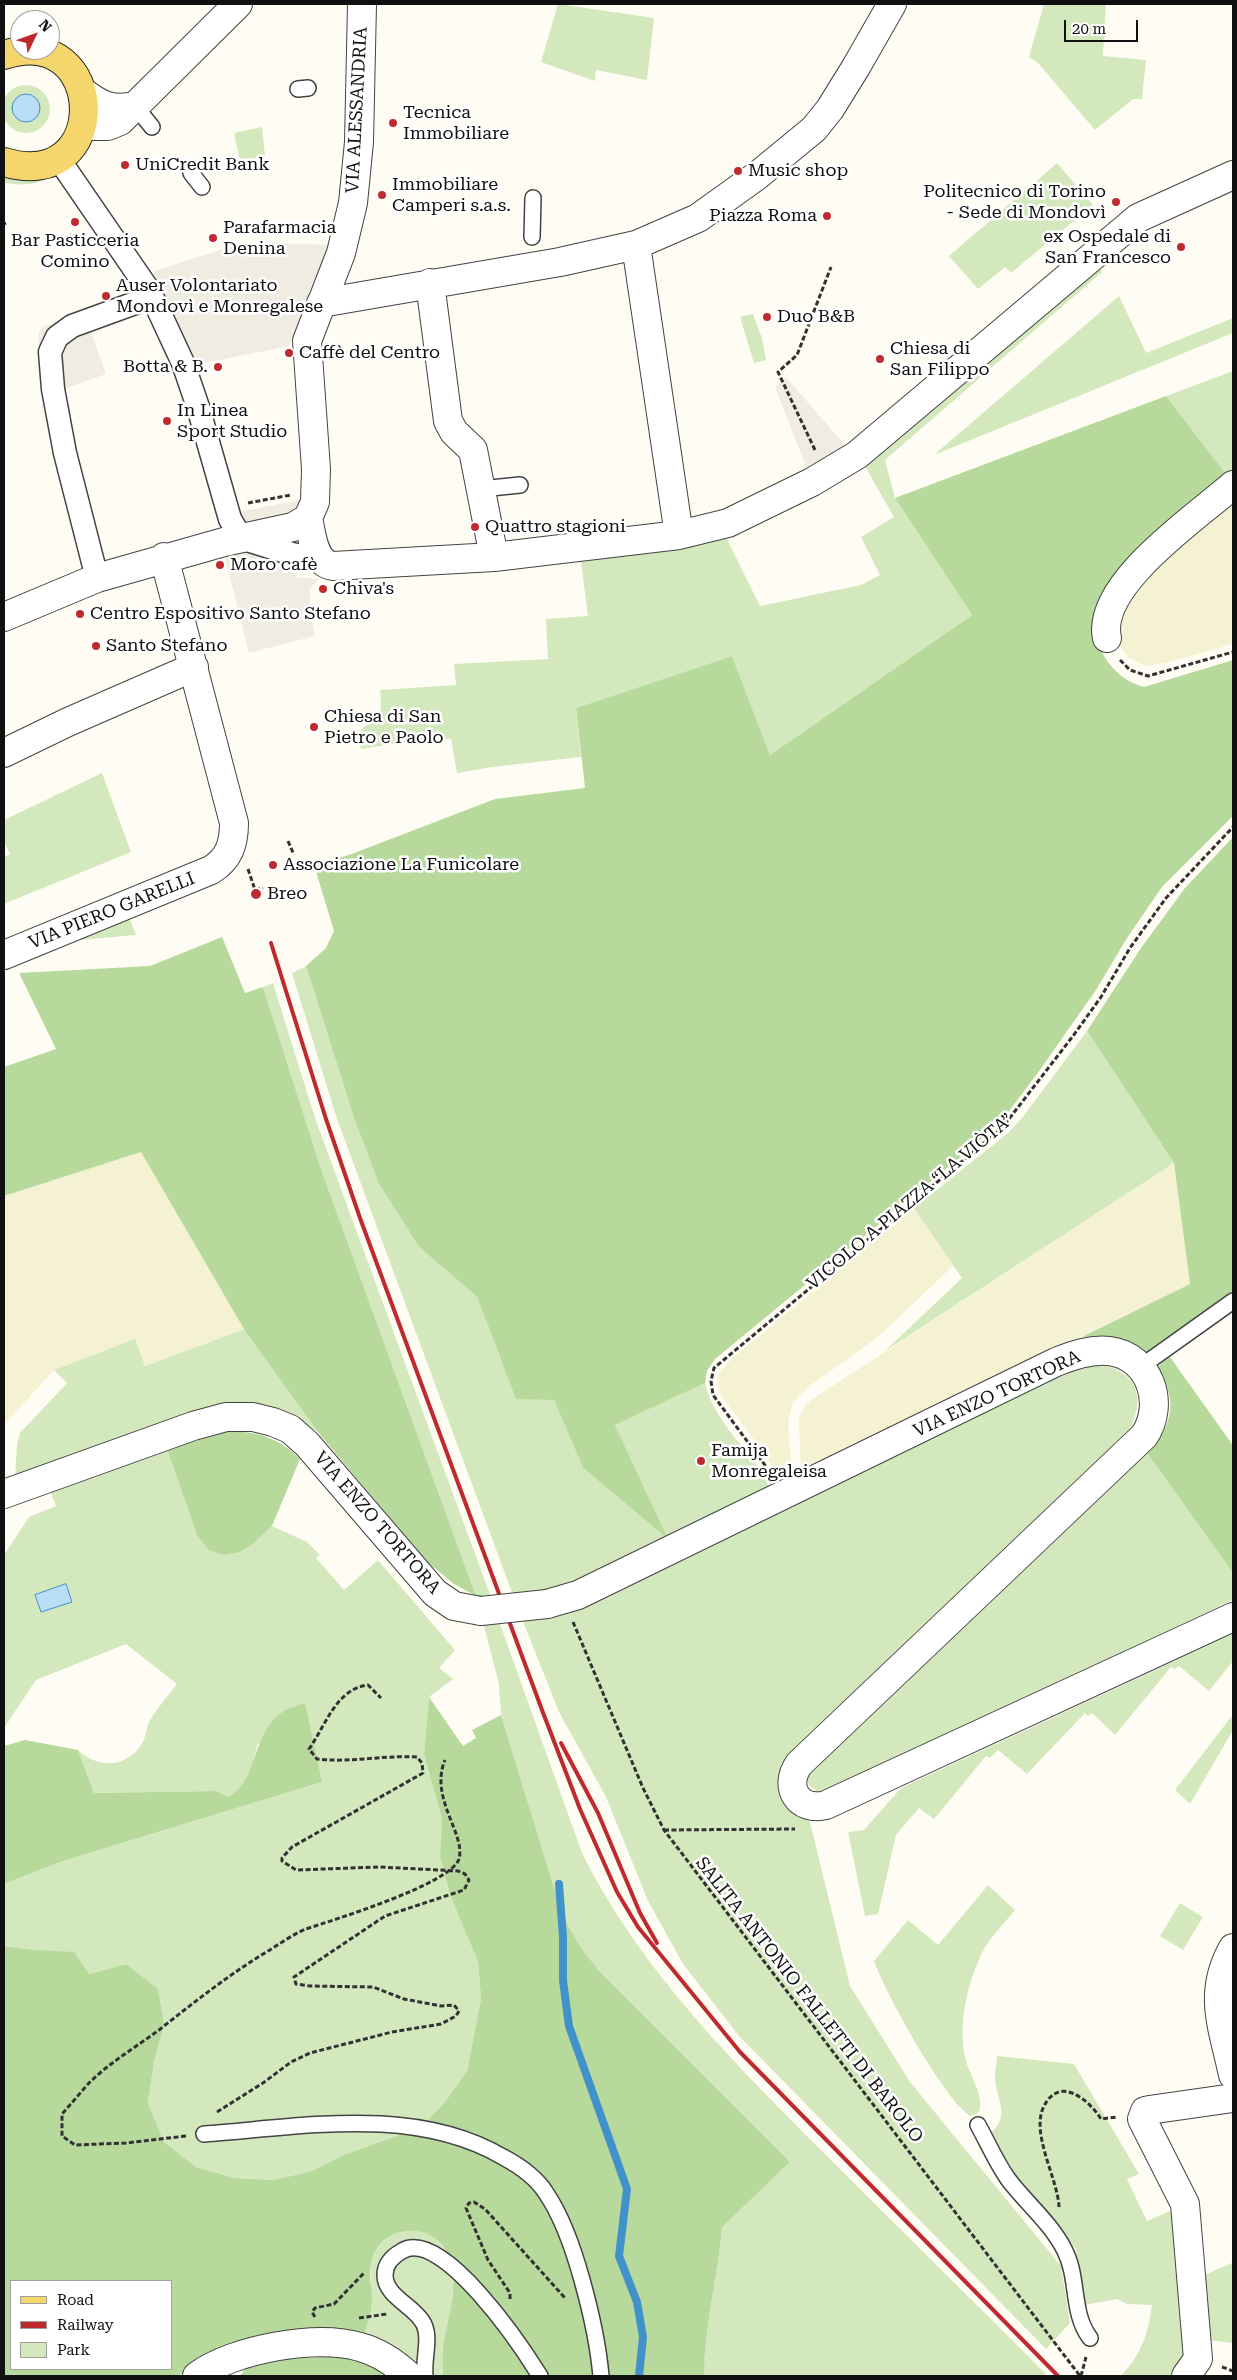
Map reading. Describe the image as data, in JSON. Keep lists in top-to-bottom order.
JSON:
{
  "streets": {
    "street": ["VIA ALESSANDRIA", "VIA PIERO GARELLI", "VIA ENZO TORTORA"],
    "path": ["VICOLO A PIAZZA “LA VIÒTA”", "SALITA ANTONIO FALLETTI DI BAROLO"]
  },
  "crossings": [
    ["VICOLO A PIAZZA “LA VIÒTA”", "VIA ENZO TORTORA"]
  ],
  "places": [
    "Tecnica Immobiliare",
    "UniCredit Bank",
    "Music shop",
    "Immobiliare Camperi s.a.s.",
    "Politecnico di Torino - Sede di Mondovì",
    "Piazza Roma",
    "Bar Pasticceria Comino",
    "Parafarmacia Denina",
    "ex Ospedale di San Francesco",
    "Auser Volontariato Mondovì e Monregalese",
    "Duo B&B",
    "Caffè del Centro",
    "Chiesa di San Filippo",
    "Botta & B.",
    "In Linea Sport Studio",
    "Quattro stagioni",
    "Moro cafè",
    "Chiva's",
    "Centro Espositivo Santo Stefano",
    "Santo Stefano",
    "Chiesa di San Pietro e Paolo",
    "Associazione La Funicolare",
    "Breo",
    "Famija Monregaleisa"
  ],
  "legend": ["Road", "Railway", "Park"],
  "scale_bar": "20 m",
  "north": "top right"
}
